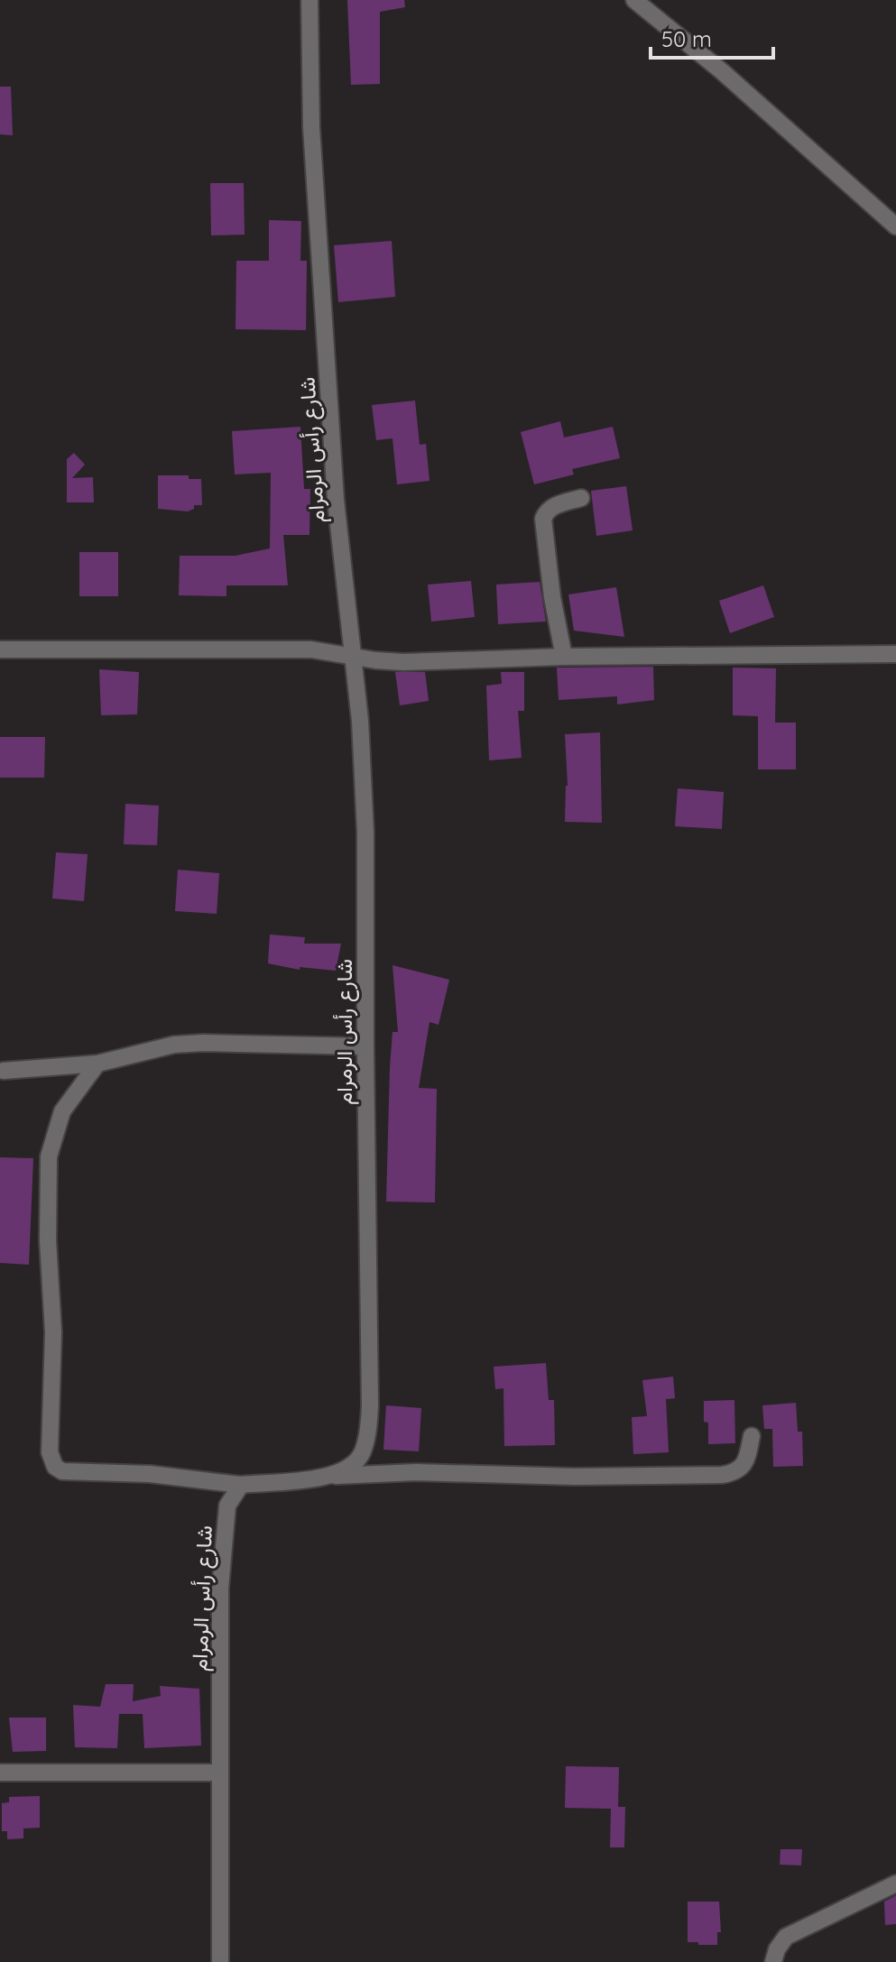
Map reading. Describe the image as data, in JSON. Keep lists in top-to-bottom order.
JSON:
{
  "streets": {
    "street": ["شارع رأس الرمرام"]
  },
  "scale_bar": "50 m"
}
